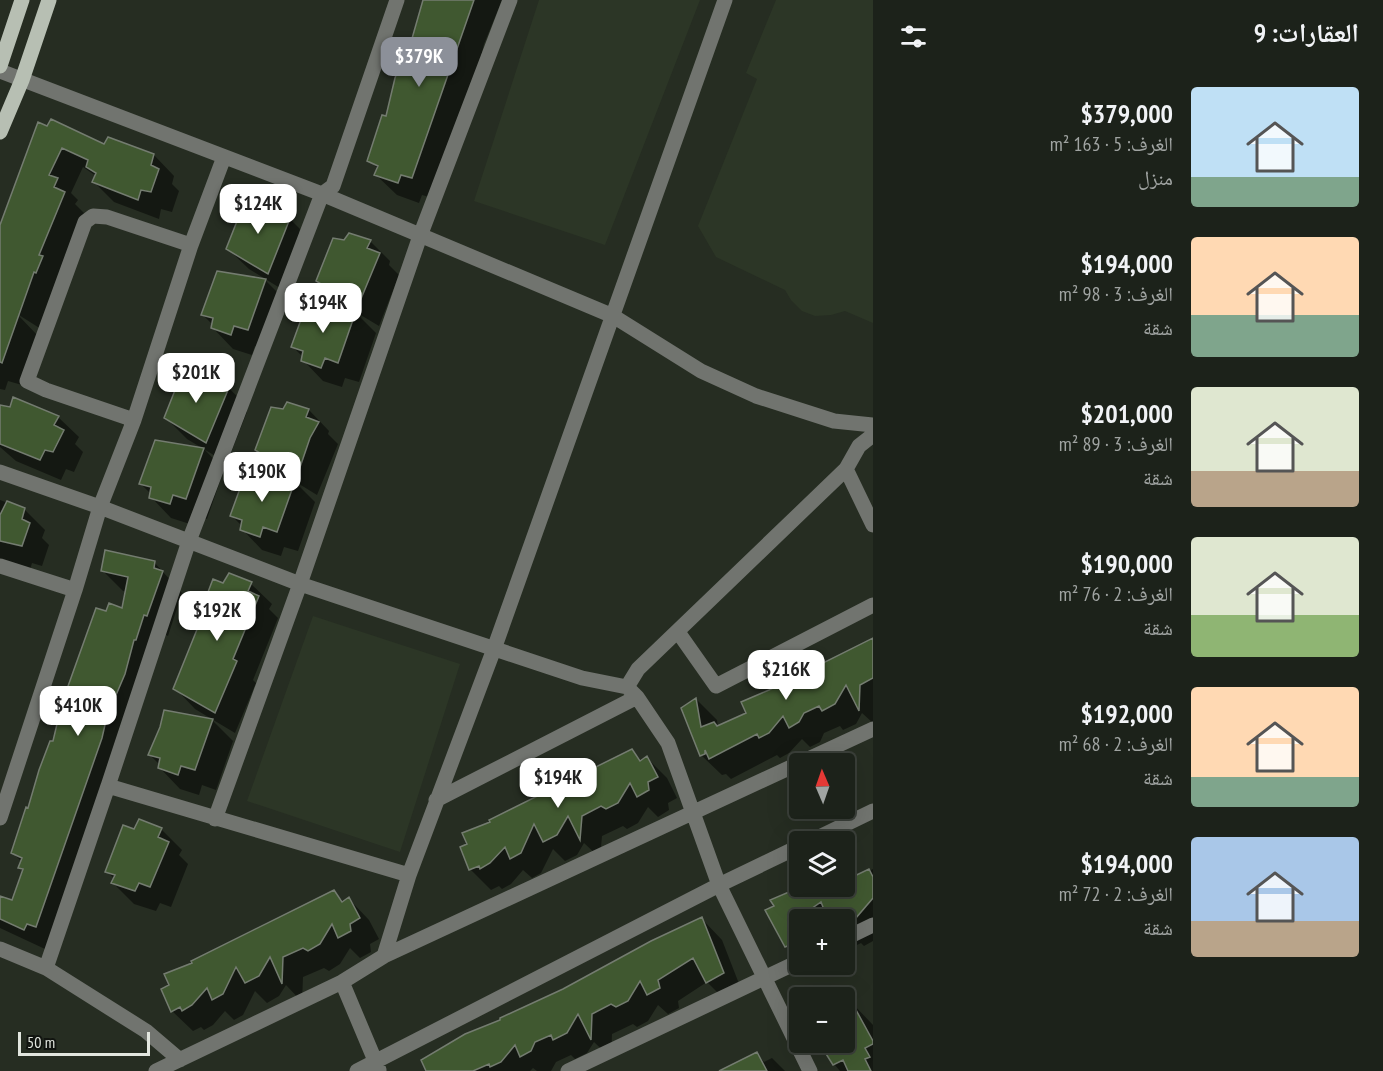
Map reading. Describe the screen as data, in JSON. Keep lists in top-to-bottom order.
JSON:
{
  "scale_bar": "50 m",
  "north": "top",
  "page": {
    "heading": "العقارات: 9",
    "price": [
      "$379K",
      "$124K",
      "$194K",
      "$201K",
      "$190K",
      "$192K",
      "$216K",
      "$410K",
      "$194K"
    ],
    "list": [
      {
        "name": "$379,000",
        "note": "الغرف: 5 · 163 m² · منزل"
      },
      {
        "name": "$194,000",
        "note": "الغرف: 3 · 98 m² · شقة"
      },
      {
        "name": "$201,000",
        "note": "الغرف: 3 · 89 m² · شقة"
      },
      {
        "name": "$190,000",
        "note": "الغرف: 2 · 76 m² · شقة"
      },
      {
        "name": "$192,000",
        "note": "الغرف: 2 · 68 m² · شقة"
      },
      {
        "name": "$194,000",
        "note": "الغرف: 2 · 72 m² · شقة"
      }
    ],
    "map_buttons": ["+", "−"],
    "scale": "50 m"
  }
}
